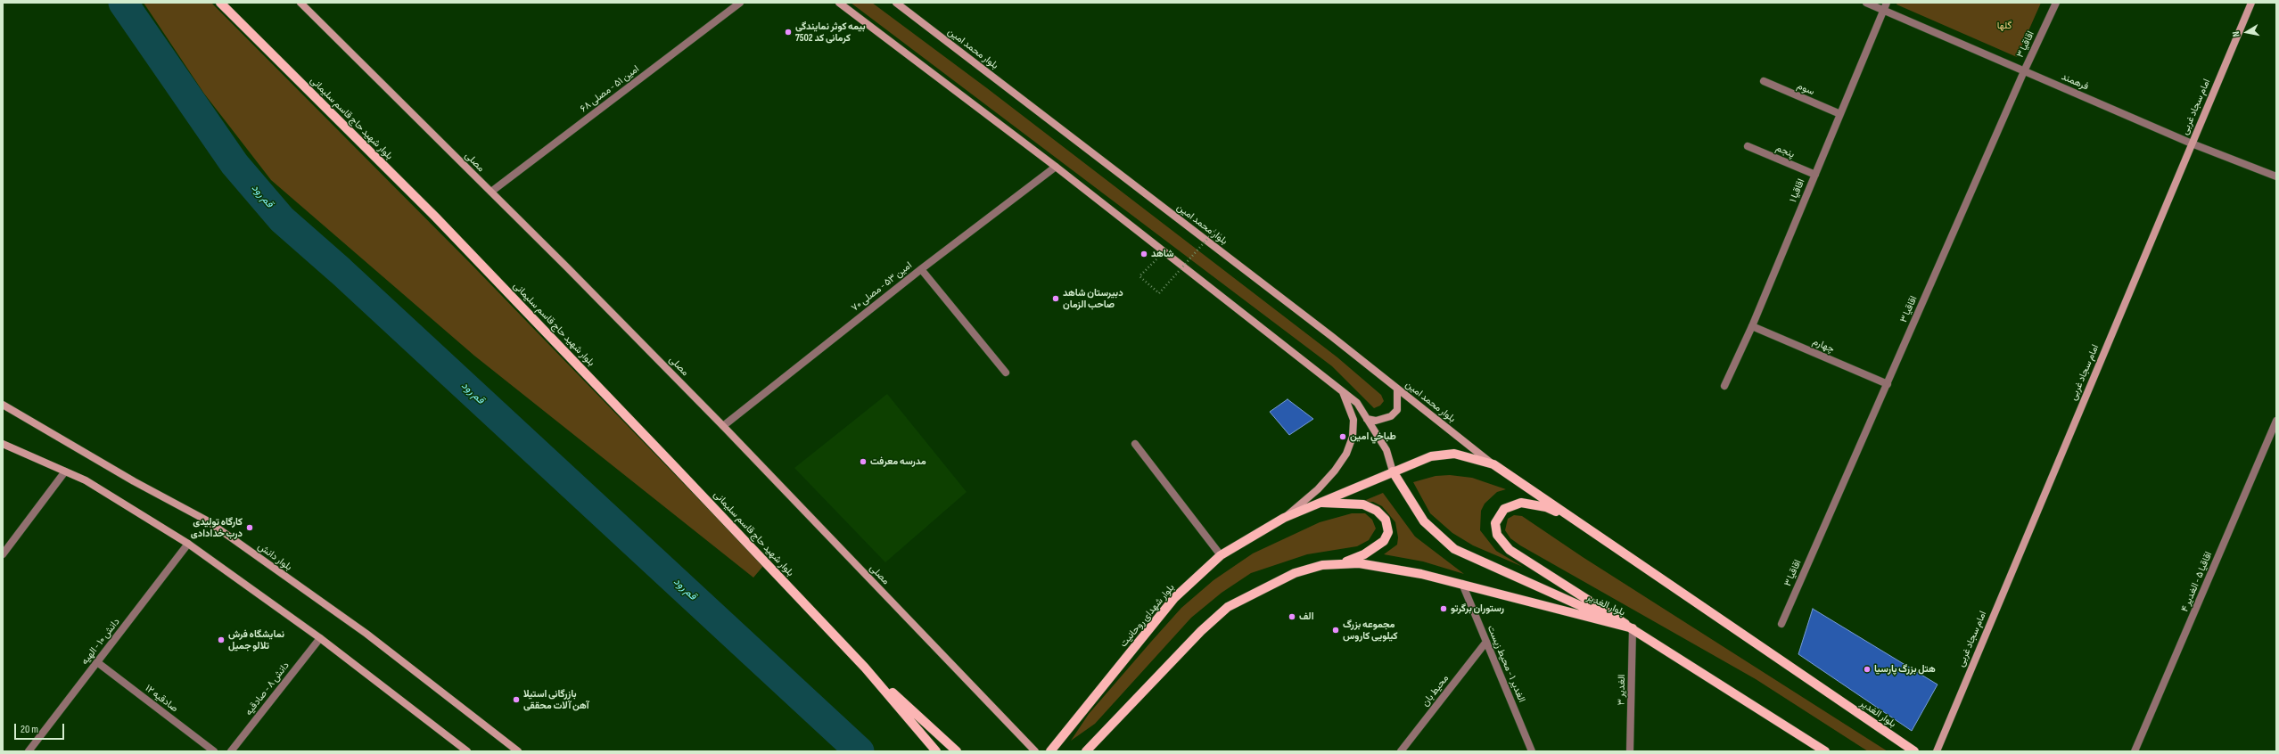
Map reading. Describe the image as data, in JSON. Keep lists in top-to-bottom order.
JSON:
{
  "streets": {
    "main road": [
      "بلوار محمد امین",
      "امام سجاد غربی",
      "بلوار شهید حاج قاسم سلیمانی",
      "مصلی",
      "بلوار دانش",
      "بلوار الغدیر",
      "بلوار شهدای روحانیت"
    ],
    "street": [
      "اقاقیا ۳",
      "فرهمند",
      "امین ۵۱ - مصلی ۶۸",
      "سوم",
      "پنجم",
      "اقاقیا ۱",
      "امین ۵۳ - مصلی ۷۰",
      "چهارم",
      "اقاقیا ۵ - الغدیر ۴",
      "دانش ۱۰ - الهیه",
      "الغدیر ۱ - محیط زیست",
      "دانش ۸ - صادقیه",
      "الغدیر ۳",
      "محیط بان",
      "صادقیه ۱۲"
    ]
  },
  "crossings": [
    ["اقاقیا ۳", "فرهمند"],
    ["اقاقیا ۳", "چهارم"],
    ["بلوار محمد امین", "بلوار الغدیر"],
    ["فرهمند", "امام سجاد غربی"],
    ["فرهمند", "اقاقیا ۱"],
    ["امین ۵۱ - مصلی ۶۸", "مصلی"],
    ["سوم", "اقاقیا ۱"],
    ["پنجم", "اقاقیا ۱"],
    ["مصلی", "امین ۵۳ - مصلی ۷۰"],
    ["اقاقیا ۱", "چهارم"],
    ["بلوار الغدیر", "بلوار شهدای روحانیت"],
    ["بلوار الغدیر", "الغدیر ۳"],
    ["دانش ۱۰ - الهیه", "صادقیه ۱۲"],
    ["الغدیر ۱ - محیط زیست", "محیط بان"]
  ],
  "water": ["قم رود"],
  "parks": ["گلها"],
  "places": [
    "بیمه کوثر نمایندگی کرمانی کد 7502",
    "شاهد",
    "دبیرستان شاهد صاحب الزمان",
    "طباخي امين",
    "مدرسه معرفت",
    "کارگاه تولیدی درب خدادادی",
    "رستوران برگرتو",
    "الف",
    "مجموعه بزرگ کیلویی کاروس",
    "نمایشگاه فرش تلالو جمیل",
    "هتل بزرگ پارسیا",
    "بازرگانی استیلا آهن آلات محققی"
  ],
  "scale_bar": "20 m",
  "north": "left"
}
